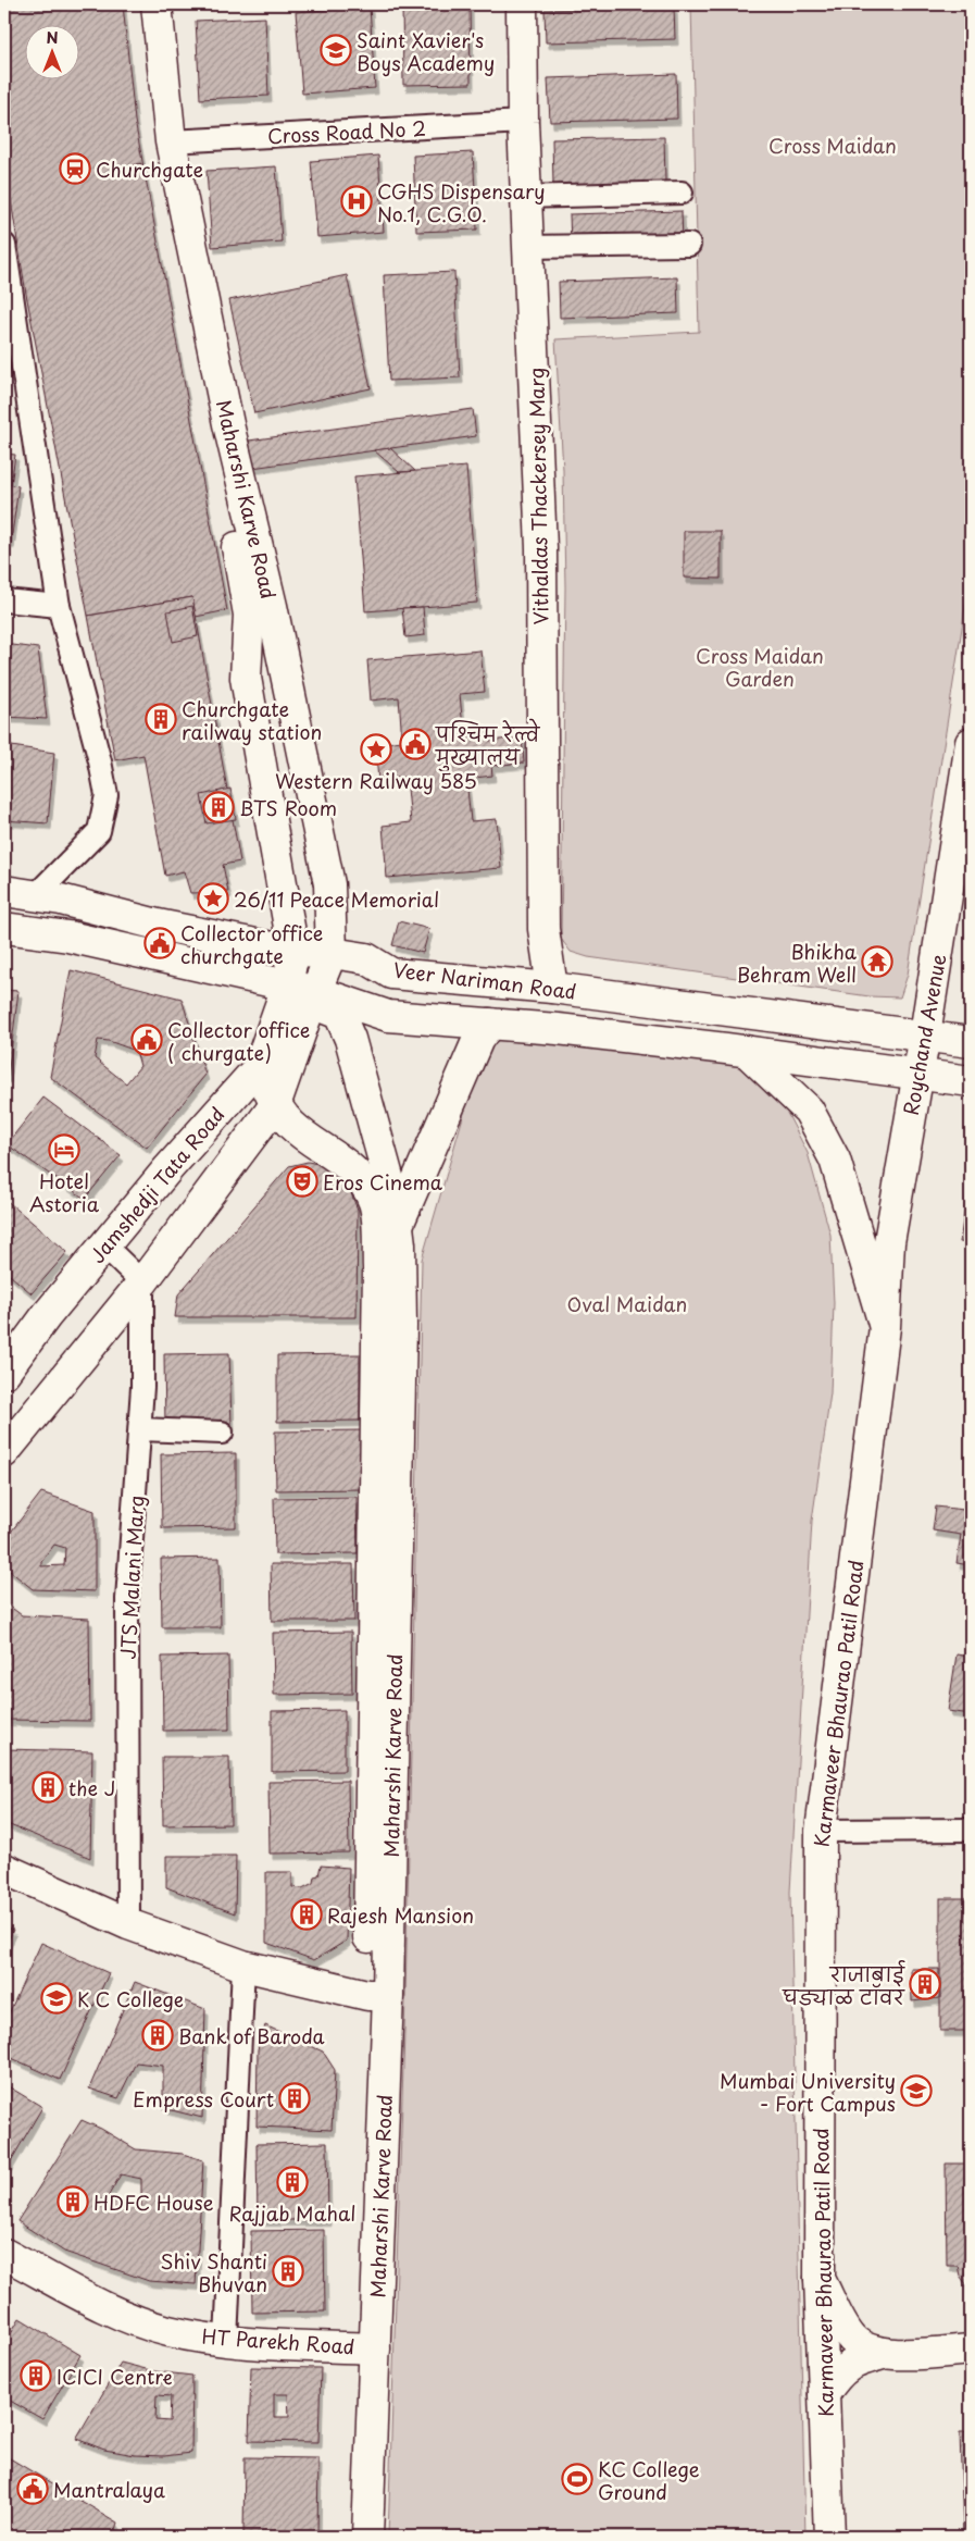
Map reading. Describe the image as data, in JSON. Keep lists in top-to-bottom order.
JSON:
{
  "streets": {
    "main road": [
      "Vithaldas Thackersey Marg",
      "Maharshi Karve Road",
      "Veer Nariman Road",
      "Roychand Avenue",
      "Jamshedji Tata Road",
      "Karmaveer Bhaurao Patil Road",
      "HT Parekh Road"
    ],
    "street": ["Cross Road No 2", "JTS Malani Marg"]
  },
  "crossings": [
    ["Cross Road No 2", "Vithaldas Thackersey Marg"],
    ["Cross Road No 2", "Maharshi Karve Road"],
    ["Vithaldas Thackersey Marg", "Veer Nariman Road"],
    ["Maharshi Karve Road", "Veer Nariman Road"],
    ["Maharshi Karve Road", "Jamshedji Tata Road"],
    ["Maharshi Karve Road", "HT Parekh Road"],
    ["Veer Nariman Road", "Roychand Avenue"],
    ["Veer Nariman Road", "Jamshedji Tata Road"],
    ["Roychand Avenue", "Karmaveer Bhaurao Patil Road"]
  ],
  "parks": ["Cross Maidan", "Cross Maidan Garden", "Oval Maidan"],
  "places": {
    "school or university": ["Saint Xavier's Boys Academy", "K C College", "Mumbai University - Fort Campus"],
    "station": ["Churchgate"],
    "hospital": ["CGHS Dispensary No.1, C.G.O."],
    "building": [
      "Churchgate railway station",
      "BTS Room",
      "the J",
      "Rajesh Mansion",
      "राजाबाई घड्याळ टॉवर",
      "Bank of Baroda",
      "Empress Court",
      "Rajjab Mahal",
      "HDFC House",
      "Shiv Shanti Bhuvan",
      "ICICI Centre"
    ],
    "public building": [
      "पश्चिम रेल्वे मुख्यालय",
      "Collector office churchgate",
      "Collector office ( churgate)",
      "Mantralaya"
    ],
    "place": ["Western Railway 585", "26/11 Peace Memorial"],
    "temple": ["Bhikha Behram Well"],
    "hotel": ["Hotel Astoria"],
    "theatre": ["Eros Cinema"],
    "sports": ["KC College Ground"]
  },
  "north": "top"
}
